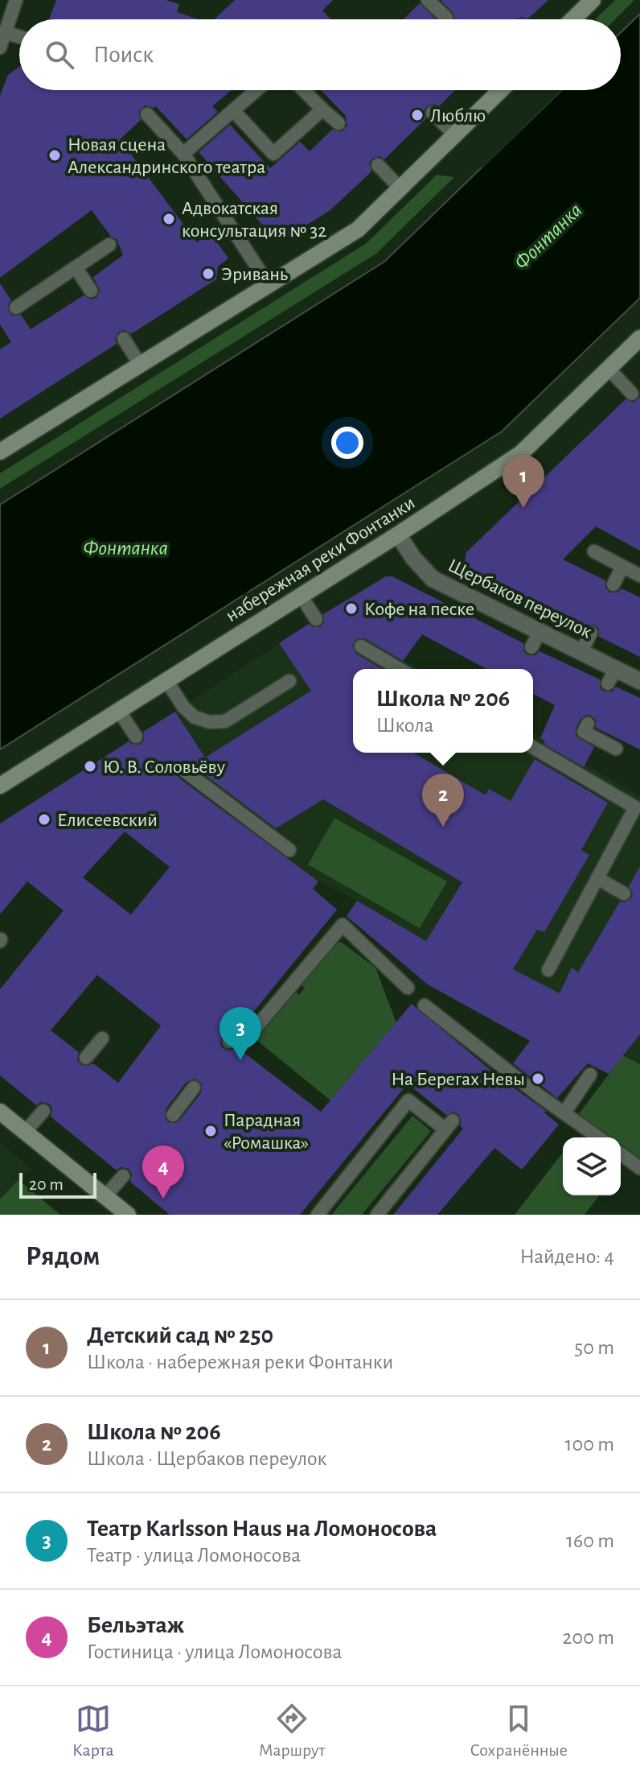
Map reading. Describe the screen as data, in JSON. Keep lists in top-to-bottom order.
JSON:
{
  "streets": {
    "main road": ["набережная реки Фонтанки"],
    "street": ["Щербаков переулок"]
  },
  "crossings": [
    ["набережная реки Фонтанки", "Щербаков переулок"]
  ],
  "water": ["Фонтанка"],
  "places": [
    "Люблю",
    "Новая сцена Александринского театра",
    "Адвокатская консультация № 32",
    "Эривань",
    "Кофе на песке",
    "Ю. В. Соловьёву",
    "Елисеевский",
    "На Берегах Невы",
    "Парадная «Ромашка»"
  ],
  "scale_bar": "20 m",
  "page": {
    "search": "Поиск",
    "pins": [
      "1",
      "2",
      "3",
      "4"
    ],
    "popup": ["Школа № 206", "Школа"],
    "scale": "20 m",
    "heading": ["Рядом", "Найдено: 4"],
    "list": [
      {
        "mark": "1",
        "name": "Детский сад № 250",
        "note": "Школа · набережная реки Фонтанки",
        "value": "50 m"
      },
      {
        "mark": "2",
        "name": "Школа № 206",
        "note": "Школа · Щербаков переулок",
        "value": "100 m"
      },
      {
        "mark": "3",
        "name": "Театр Karlsson Haus на Ломоносова",
        "note": "Театр · улица Ломоносова",
        "value": "160 m"
      },
      {
        "mark": "4",
        "name": "Бельэтаж",
        "note": "Гостиница · улица Ломоносова",
        "value": "200 m"
      }
    ],
    "nav": ["Карта", "Маршрут", "Сохранённые"]
  }
}
